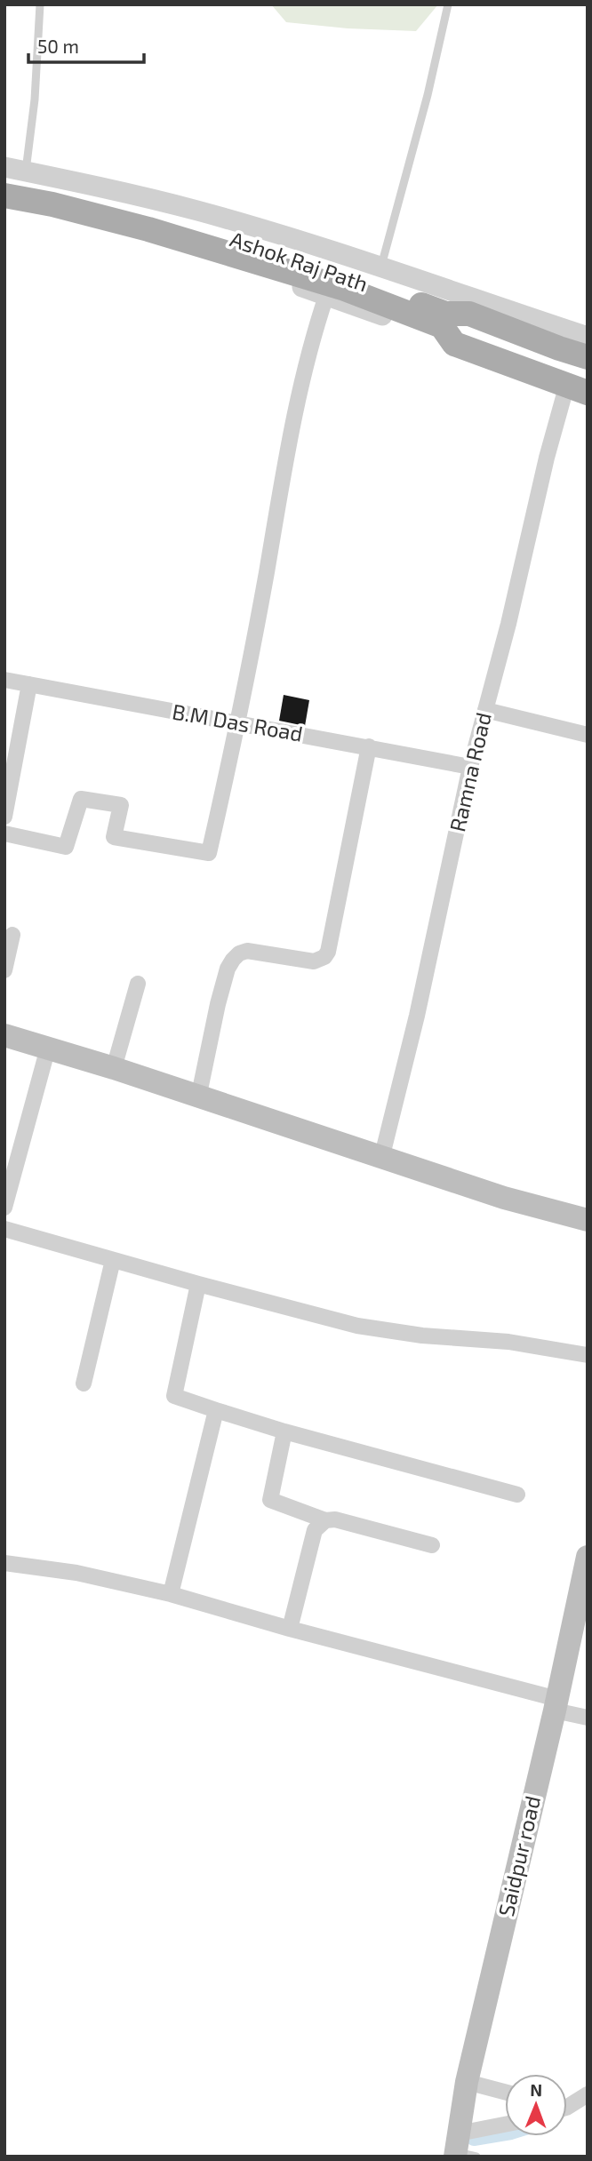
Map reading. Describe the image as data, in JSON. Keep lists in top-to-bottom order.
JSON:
{
  "streets": {
    "main road": ["Ashok Raj Path", "Saidpur road"],
    "street": ["B.M Das Road", "Ramna Road"]
  },
  "crossings": [
    ["Ashok Raj Path", "Ramna Road"],
    ["B.M Das Road", "Ramna Road"]
  ],
  "scale_bar": "50 m",
  "north": "top"
}
